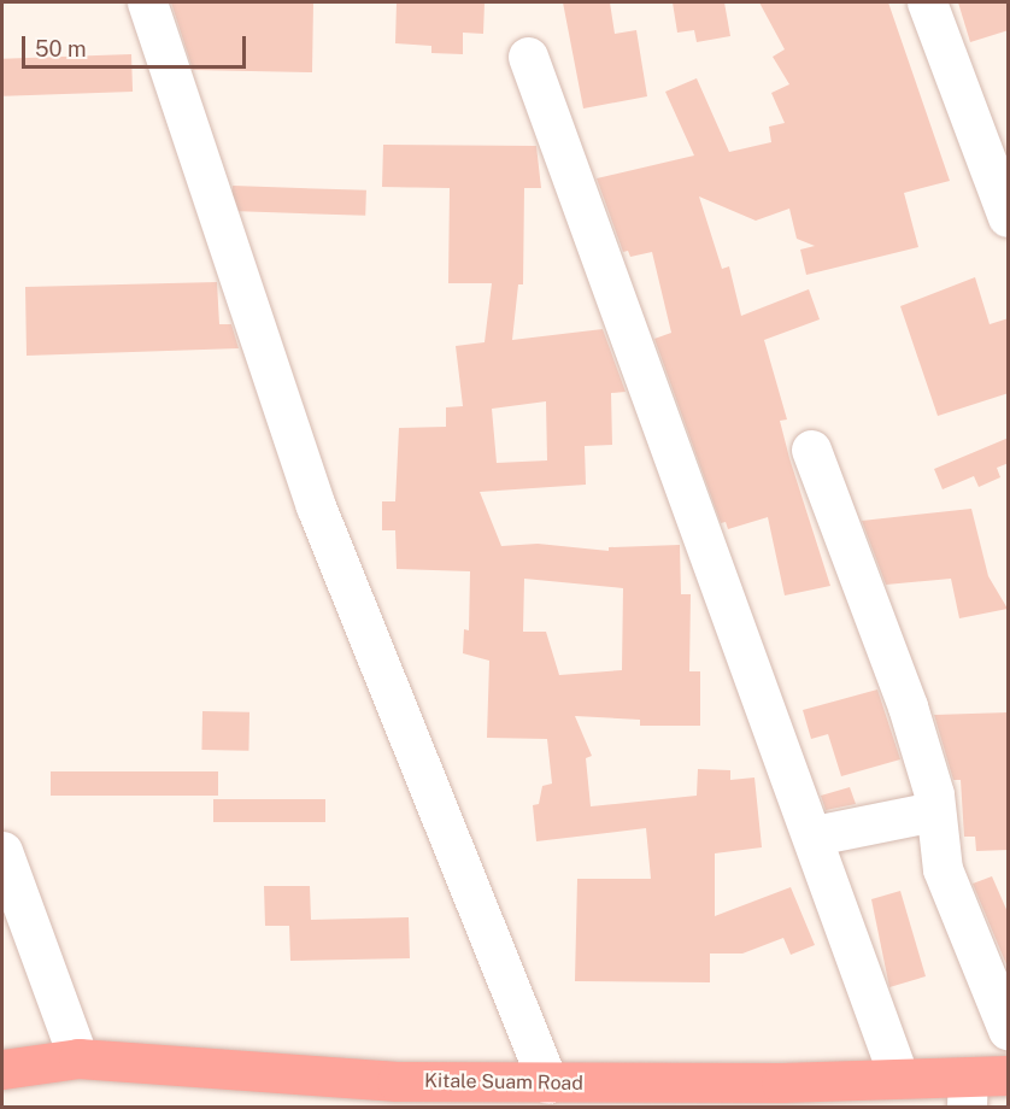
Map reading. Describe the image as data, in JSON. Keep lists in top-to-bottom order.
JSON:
{
  "streets": {
    "highway": ["Kitale Suam Road"]
  },
  "scale_bar": "50 m"
}
